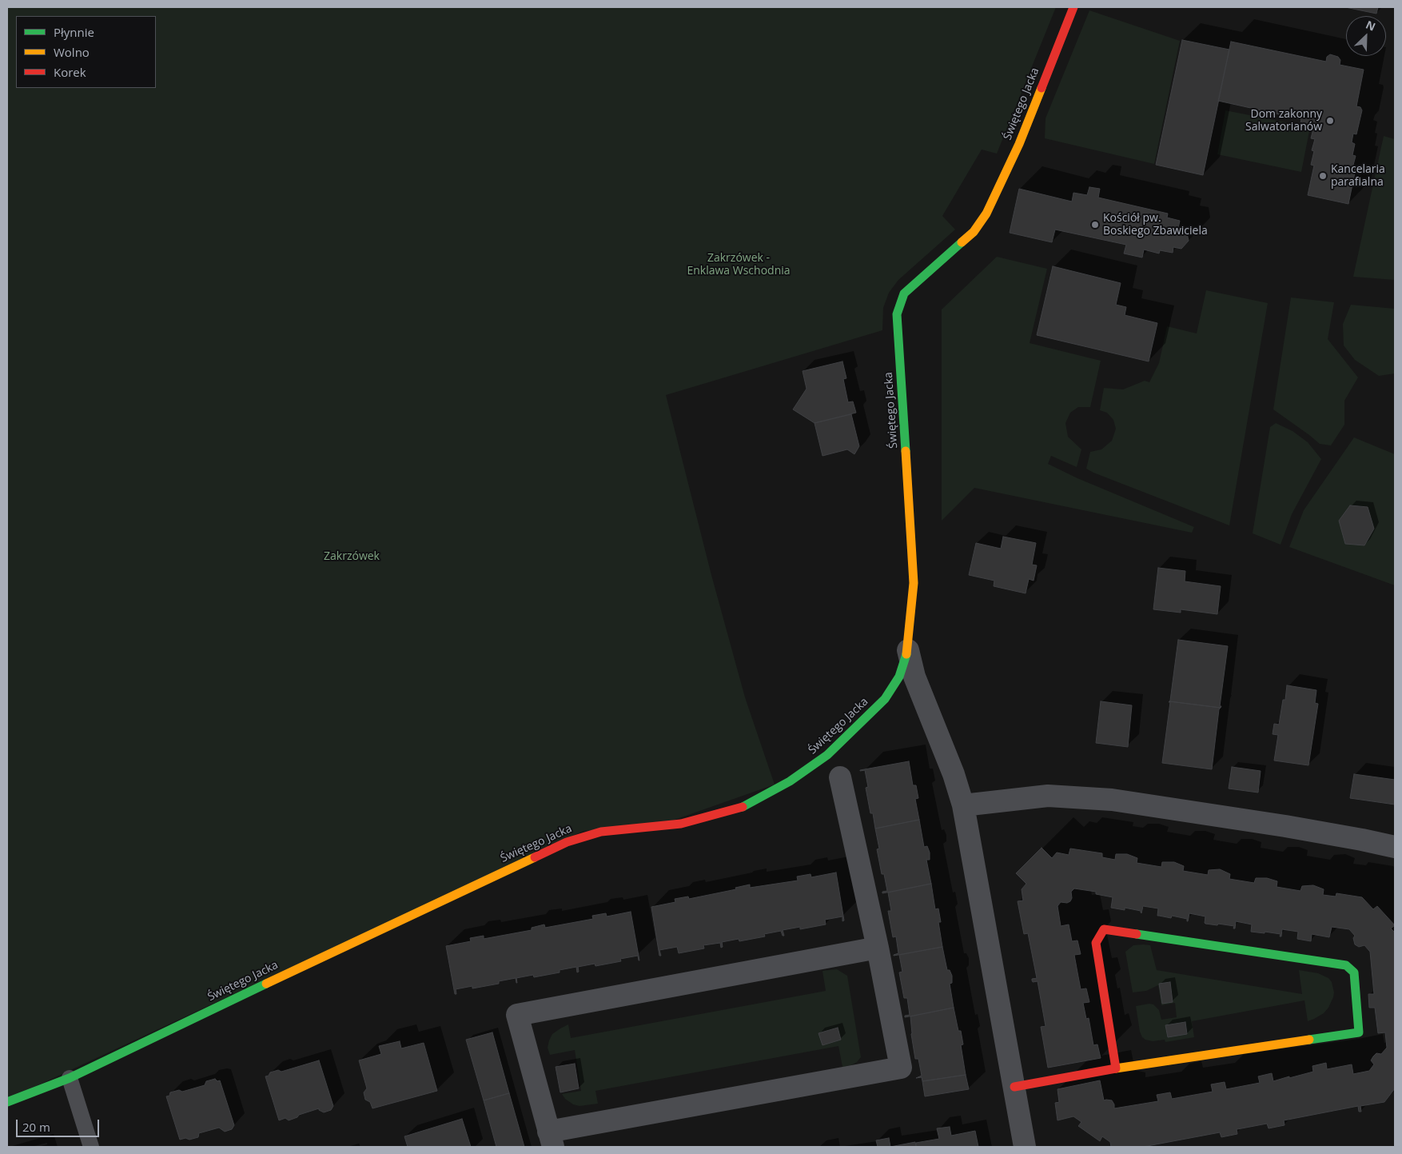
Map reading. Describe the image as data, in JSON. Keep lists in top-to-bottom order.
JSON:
{
  "streets": {
    "street": ["Świętego Jacka"]
  },
  "parks": ["Zakrzówek - Enklawa Wschodnia", "Zakrzówek"],
  "places": ["Dom zakonny Salwatorianów", "Kancelaria parafialna", "Kościół pw. Boskiego Zbawiciela"],
  "legend": ["Płynnie", "Wolno", "Korek"],
  "scale_bar": "20 m",
  "north": "top right"
}
